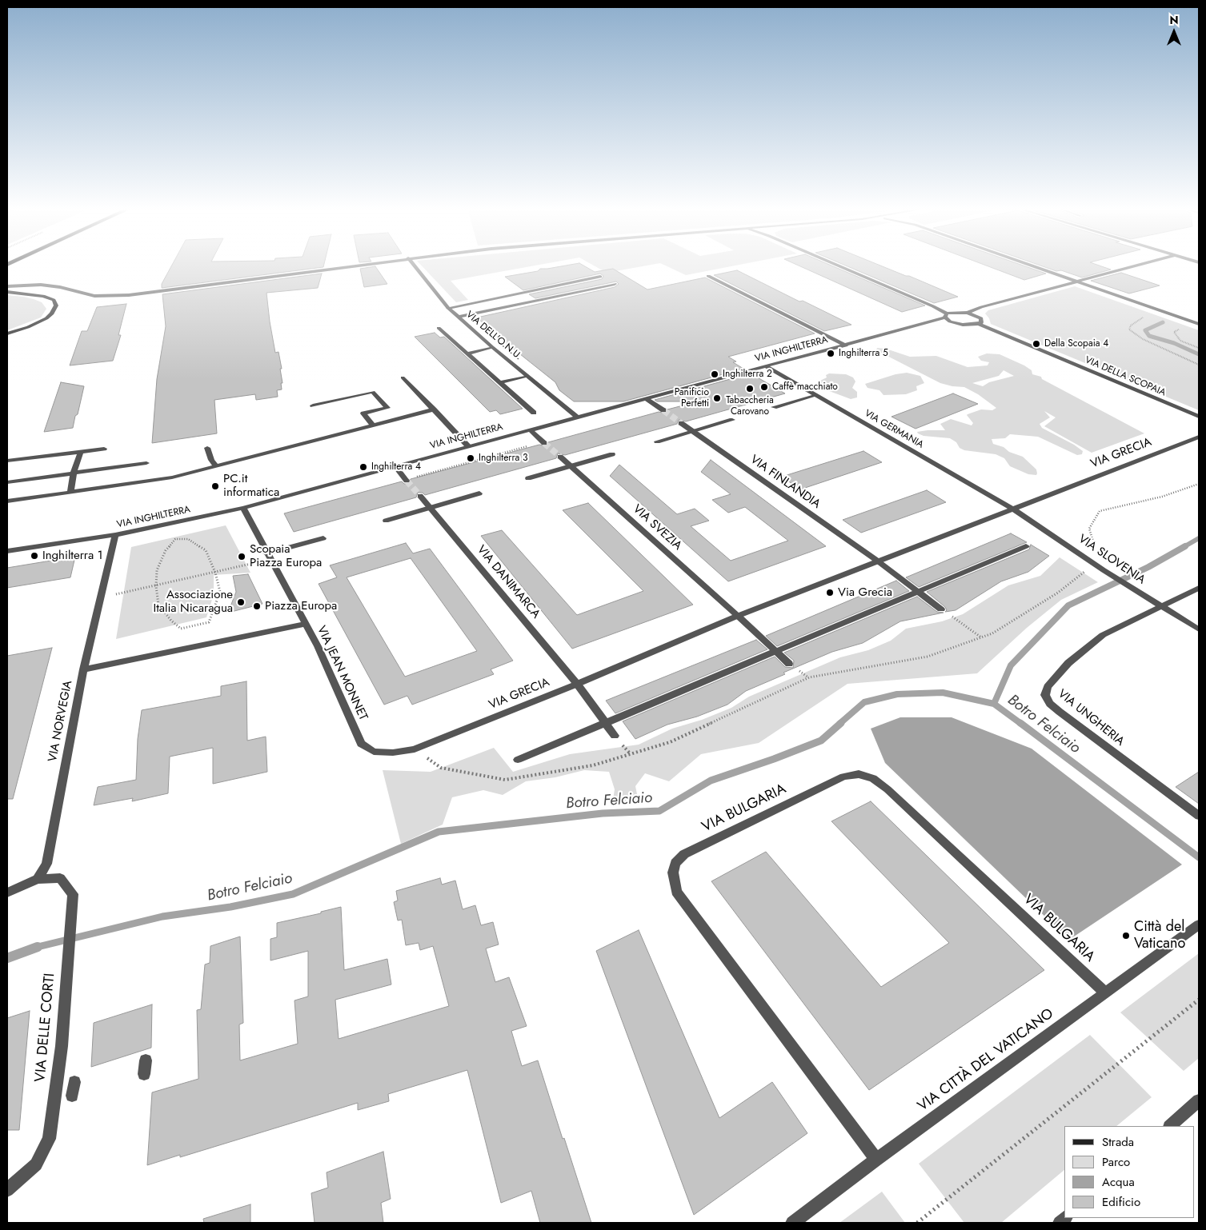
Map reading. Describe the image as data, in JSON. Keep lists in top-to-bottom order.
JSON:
{
  "streets": {
    "street": [
      "VIA DELL'O.N.U.",
      "VIA INGHILTERRA",
      "VIA DELLA SCOPAIA",
      "VIA GERMANIA",
      "VIA GRECIA",
      "VIA FINLANDIA",
      "VIA SVEZIA",
      "VIA SLOVENIA",
      "VIA DANIMARCA",
      "VIA JEAN MONNET",
      "VIA UNGHERIA",
      "VIA NORVEGIA",
      "VIA BULGARIA",
      "VIA DELLE CORTI",
      "VIA CITTÀ DEL VATICANO"
    ]
  },
  "crossings": [
    ["VIA DELL'O.N.U.", "VIA INGHILTERRA"],
    ["VIA INGHILTERRA", "VIA GERMANIA"],
    ["VIA INGHILTERRA", "VIA JEAN MONNET"],
    ["VIA INGHILTERRA", "VIA NORVEGIA"],
    ["VIA GERMANIA", "VIA GRECIA"],
    ["VIA GERMANIA", "VIA SLOVENIA"],
    ["VIA GRECIA", "VIA FINLANDIA"],
    ["VIA GRECIA", "VIA SVEZIA"],
    ["VIA GRECIA", "VIA SLOVENIA"],
    ["VIA GRECIA", "VIA DANIMARCA"],
    ["VIA GRECIA", "VIA JEAN MONNET"],
    ["VIA SLOVENIA", "VIA UNGHERIA"],
    ["VIA NORVEGIA", "VIA DELLE CORTI"],
    ["VIA BULGARIA", "VIA CITTÀ DEL VATICANO"]
  ],
  "water": ["Botro Felciaio"],
  "places": [
    "Della Scopaia 4",
    "Inghilterra 5",
    "Inghilterra 2",
    "Caffè macchiato",
    "Tabaccheria Carovano",
    "Panificio Perfetti",
    "Inghilterra 3",
    "Inghilterra 4",
    "PC.it informatica",
    "Inghilterra 1",
    "Scopaia Piazza Europa",
    "Via Grecia",
    "Associazione Italia Nicaragua",
    "Piazza Europa",
    "Città del Vaticano"
  ],
  "legend": [
    "Strada",
    "Parco",
    "Acqua",
    "Edificio"
  ],
  "north": "top"
}
